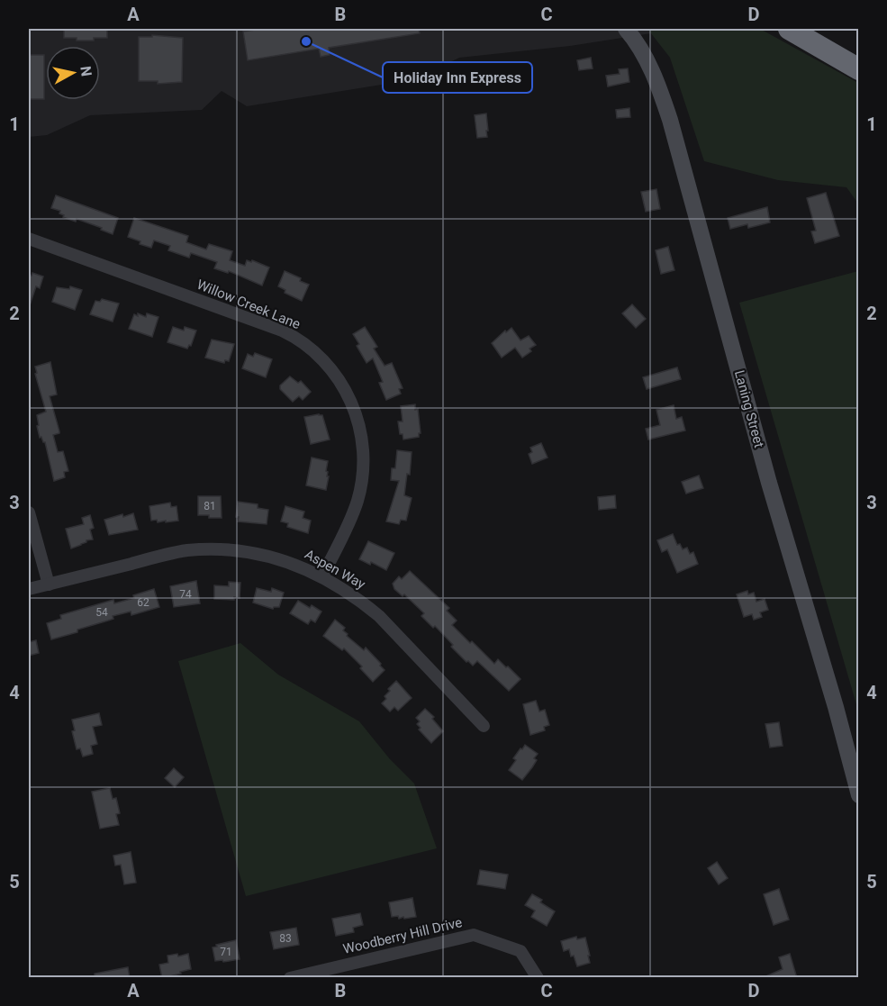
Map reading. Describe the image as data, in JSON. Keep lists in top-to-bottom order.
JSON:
{
  "streets": {
    "street": [
      "Willow Creek Lane",
      "Laning Street",
      "Aspen Way",
      "Woodberry Hill Drive"
    ]
  },
  "crossings": [
    ["Willow Creek Lane", "Aspen Way"]
  ],
  "places": ["Holiday Inn Express"],
  "house_numbers": [
    "81",
    "74",
    "62",
    "54",
    "83",
    "71"
  ],
  "north": "right",
  "grid": {
    "columns": [
      "A",
      "B",
      "C",
      "D"
    ],
    "rows": [
      "1",
      "2",
      "3",
      "4",
      "5"
    ]
  }
}
